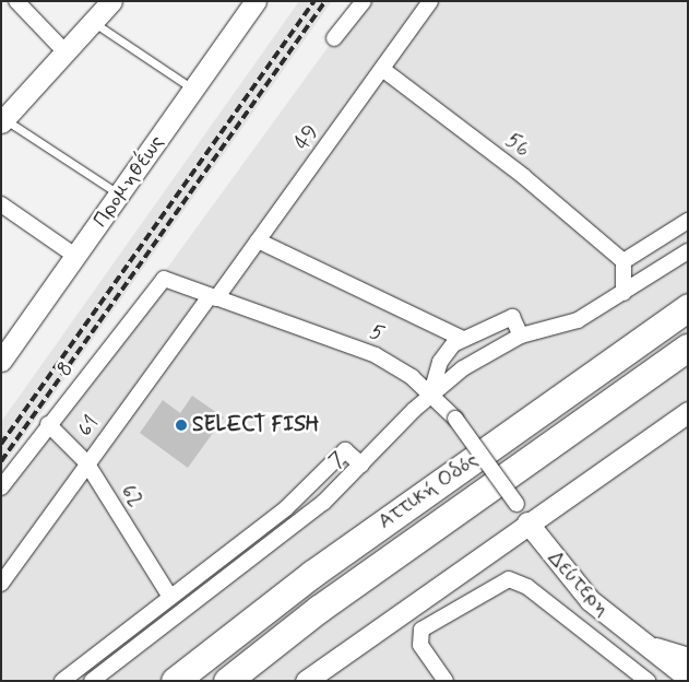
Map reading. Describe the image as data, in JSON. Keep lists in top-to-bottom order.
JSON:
{
  "streets": {
    "highway": ["Αττική Οδός"],
    "street": [
      "49",
      "56",
      "Προμηθέως",
      "5",
      "8",
      "61",
      "7",
      "62",
      "Δεύτερη"
    ]
  },
  "crossings": [
    ["49", "56"],
    ["49", "5"],
    ["49", "61"],
    ["5", "8"],
    ["5", "61"],
    ["5", "7"],
    ["5", "Δεύτερη"],
    ["8", "62"],
    ["61", "62"],
    ["7", "62"]
  ],
  "places": ["SELECT FISH"]
}
